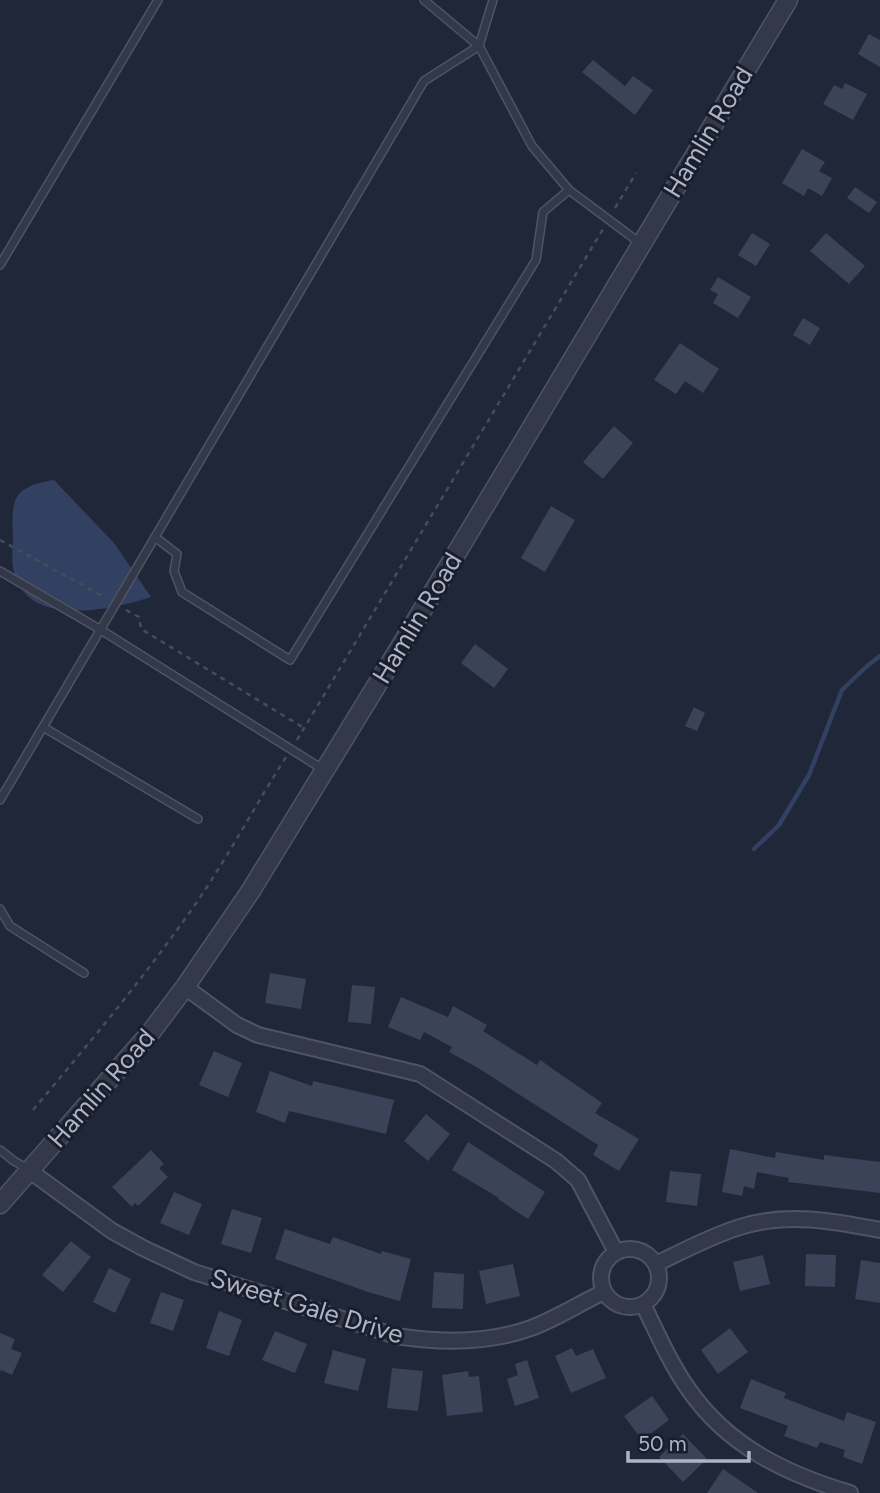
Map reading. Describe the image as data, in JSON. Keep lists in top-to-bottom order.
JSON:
{
  "streets": {
    "street": ["Hamlin Road", "Sweet Gale Drive"]
  },
  "crossings": [
    ["Hamlin Road", "Sweet Gale Drive"]
  ],
  "scale_bar": "50 m"
}
